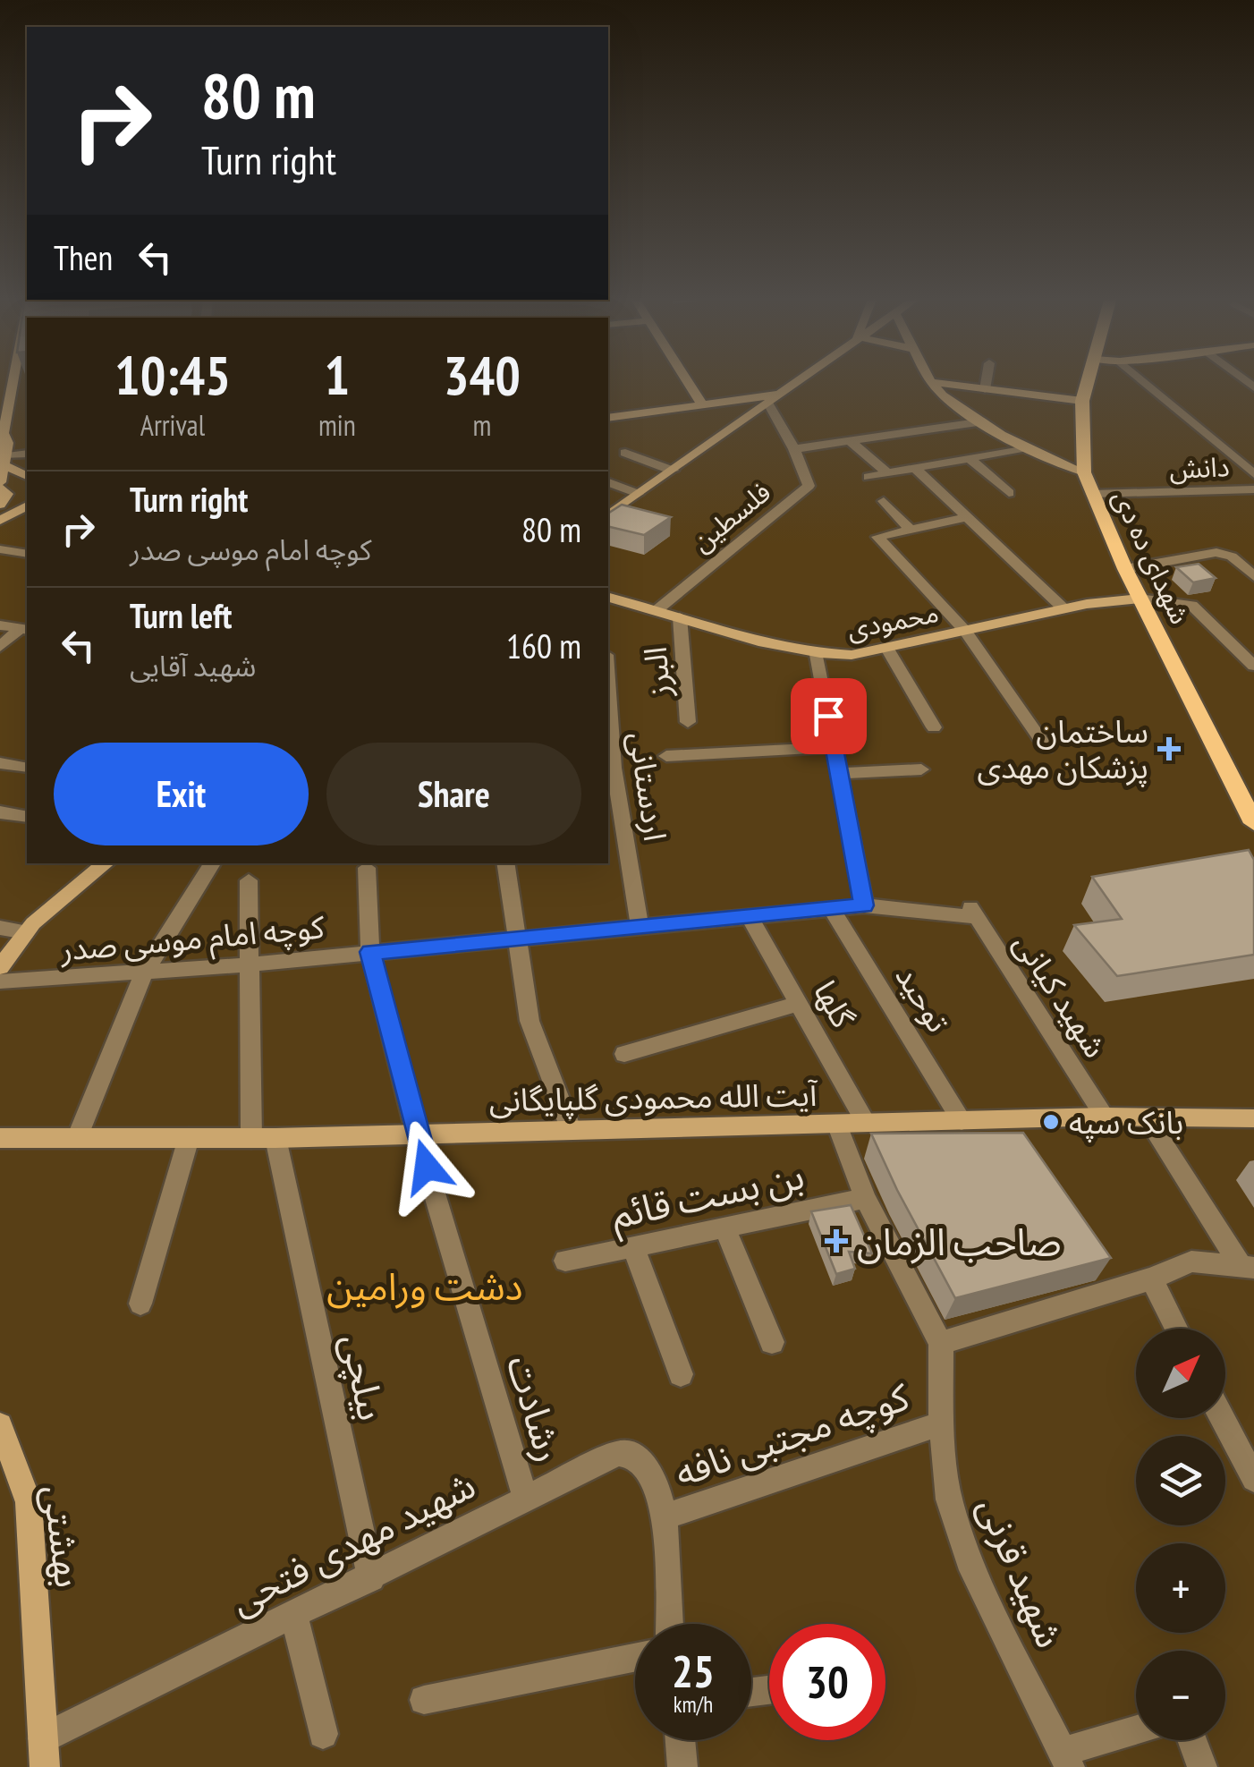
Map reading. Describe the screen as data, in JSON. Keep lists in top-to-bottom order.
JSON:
{
  "streets": {
    "main road": [
      "شهدای ده دی",
      "محمودی",
      "آیت الله محمودی گلپایگانی",
      "بهشتی"
    ],
    "street": [
      "دانش",
      "فلسطین",
      "البرز",
      "اردستانی",
      "کوچه امام موسی صدر",
      "شهید کیانی",
      "توحید",
      "گلها",
      "بن بست قائم",
      "بیلچی",
      "رشادت",
      "کوچه مجتبی نافه",
      "شهید مهدی فتحی",
      "شهید قرنی"
    ]
  },
  "crossings": [
    ["دانش", "شهدای ده دی"],
    ["فلسطین", "محمودی"],
    ["شهدای ده دی", "محمودی"],
    ["محمودی", "البرز"],
    ["اردستانی", "کوچه امام موسی صدر"],
    ["کوچه امام موسی صدر", "شهید کیانی"],
    ["کوچه امام موسی صدر", "توحید"],
    ["کوچه امام موسی صدر", "گلها"],
    ["کوچه امام موسی صدر", "بیلچی"],
    ["کوچه امام موسی صدر", "رشادت"],
    ["شهید کیانی", "آیت الله محمودی گلپایگانی"],
    ["توحید", "آیت الله محمودی گلپایگانی"],
    ["گلها", "آیت الله محمودی گلپایگانی"],
    ["آیت الله محمودی گلپایگانی", "بیلچی"],
    ["آیت الله محمودی گلپایگانی", "رشادت"],
    ["بیلچی", "شهید مهدی فتحی"],
    ["رشادت", "شهید مهدی فتحی"],
    ["کوچه مجتبی نافه", "شهید مهدی فتحی"],
    ["کوچه مجتبی نافه", "شهید قرنی"],
    ["بهشتی", "شهید مهدی فتحی"]
  ],
  "parks": ["دشت ورامین"],
  "places": {
    "health": ["ساختمان پزشکان مهدی", "صاحب الزمان"],
    "other": ["بانک سپه"]
  },
  "north": "top right",
  "page": {
    "turn": ["80 m", "Turn right"],
    "then": "Then",
    "eta": [
      "10:45",
      "Arrival",
      "1",
      "min",
      "340",
      "m"
    ],
    "list": [
      {
        "name": "Turn right",
        "note": "کوچه امام موسی صدر",
        "value": "80 m"
      },
      {
        "name": "Turn left",
        "note": "شهید آقایی",
        "value": "160 m"
      }
    ],
    "buttons": ["Exit", "Share"],
    "map_buttons": ["+", "−"],
    "speed": "25 km/h",
    "limit": "30"
  }
}
